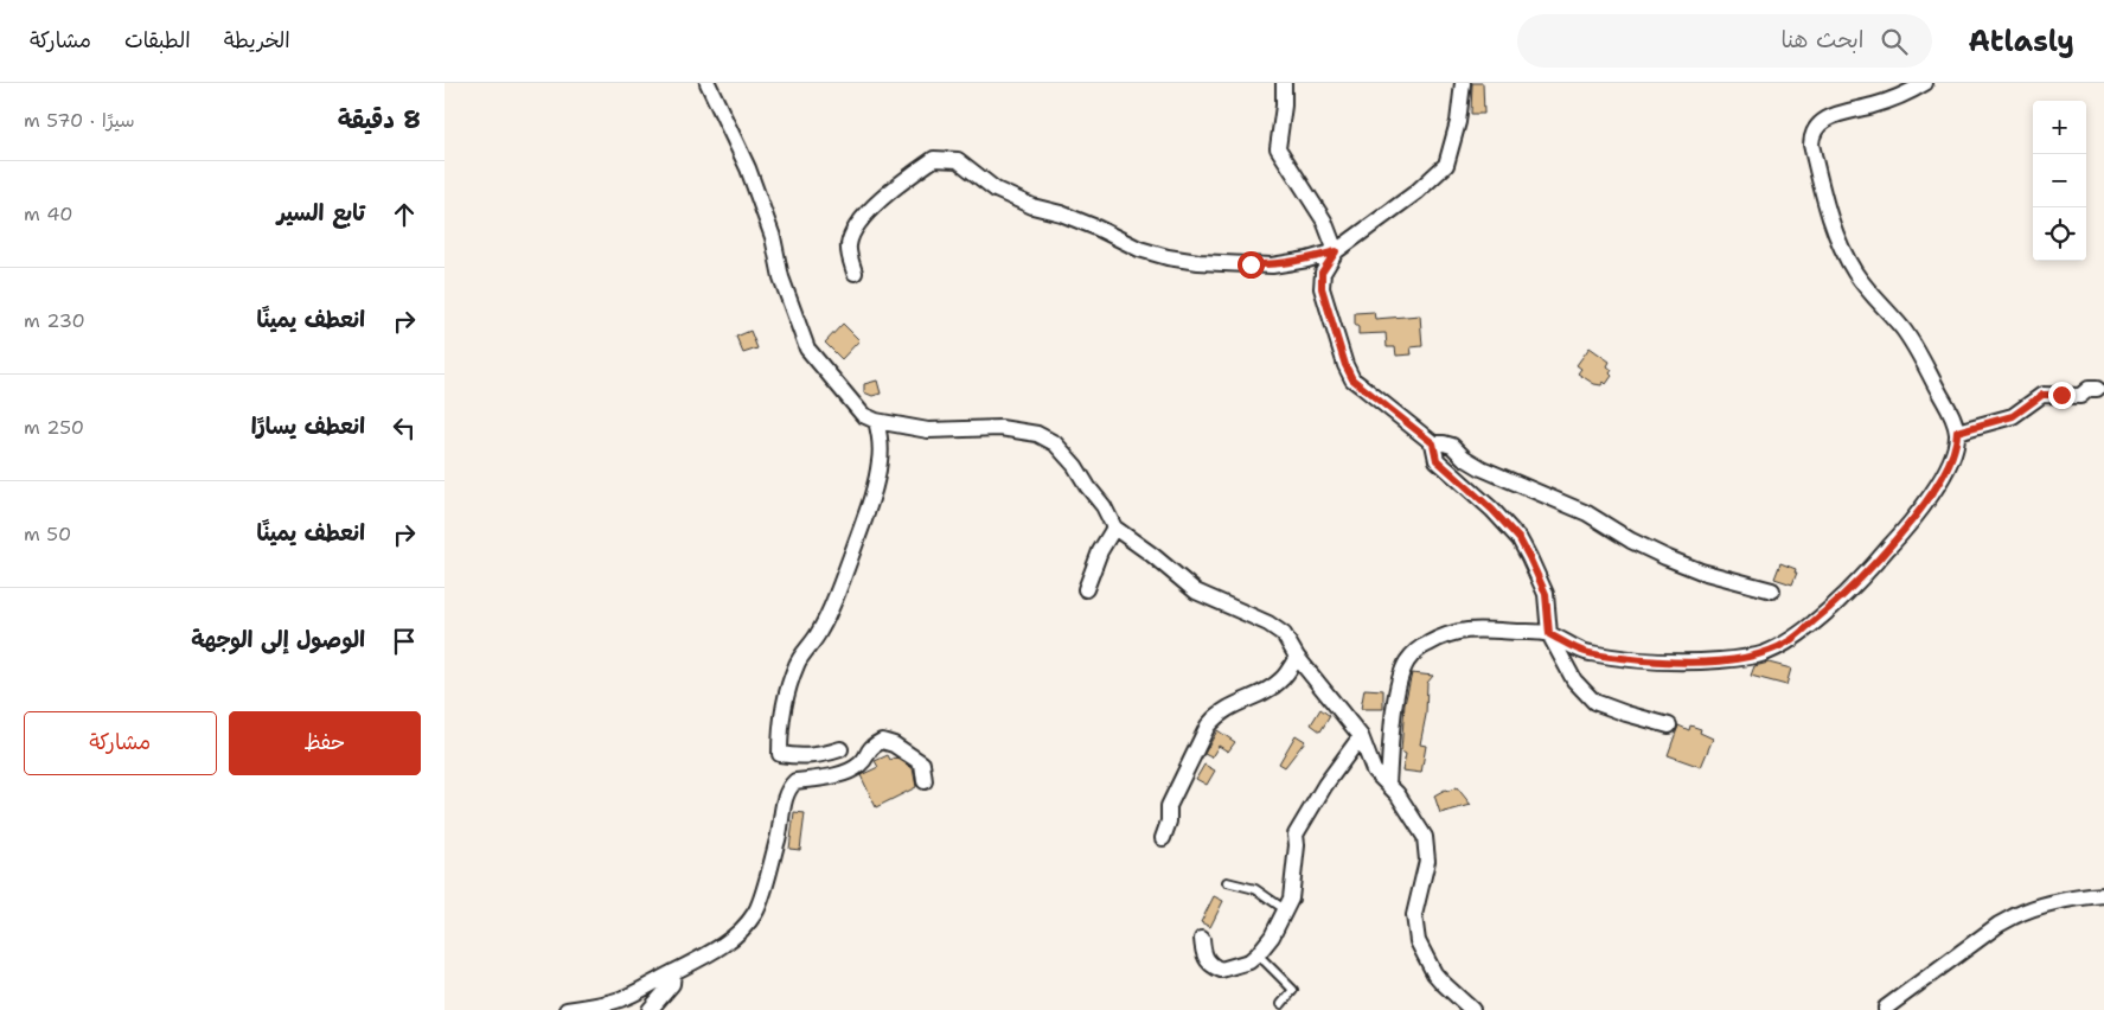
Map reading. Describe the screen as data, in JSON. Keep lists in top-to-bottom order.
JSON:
{
  "page": {
    "header": "Atlasly",
    "search": "ابحث هنا",
    "nav": ["الخريطة", "الطبقات", "مشاركة"],
    "heading": ["8 دقيقة", "سيرًا · 570 m"],
    "map_buttons": ["+", "−"],
    "list": [
      ["تابع السير", "40 m"],
      ["انعطف يمينًا", "230 m"],
      ["انعطف يسارًا", "250 m"],
      ["انعطف يمينًا", "50 m"],
      "الوصول إلى الوجهة"
    ],
    "buttons": ["حفظ", "مشاركة"]
  }
}
